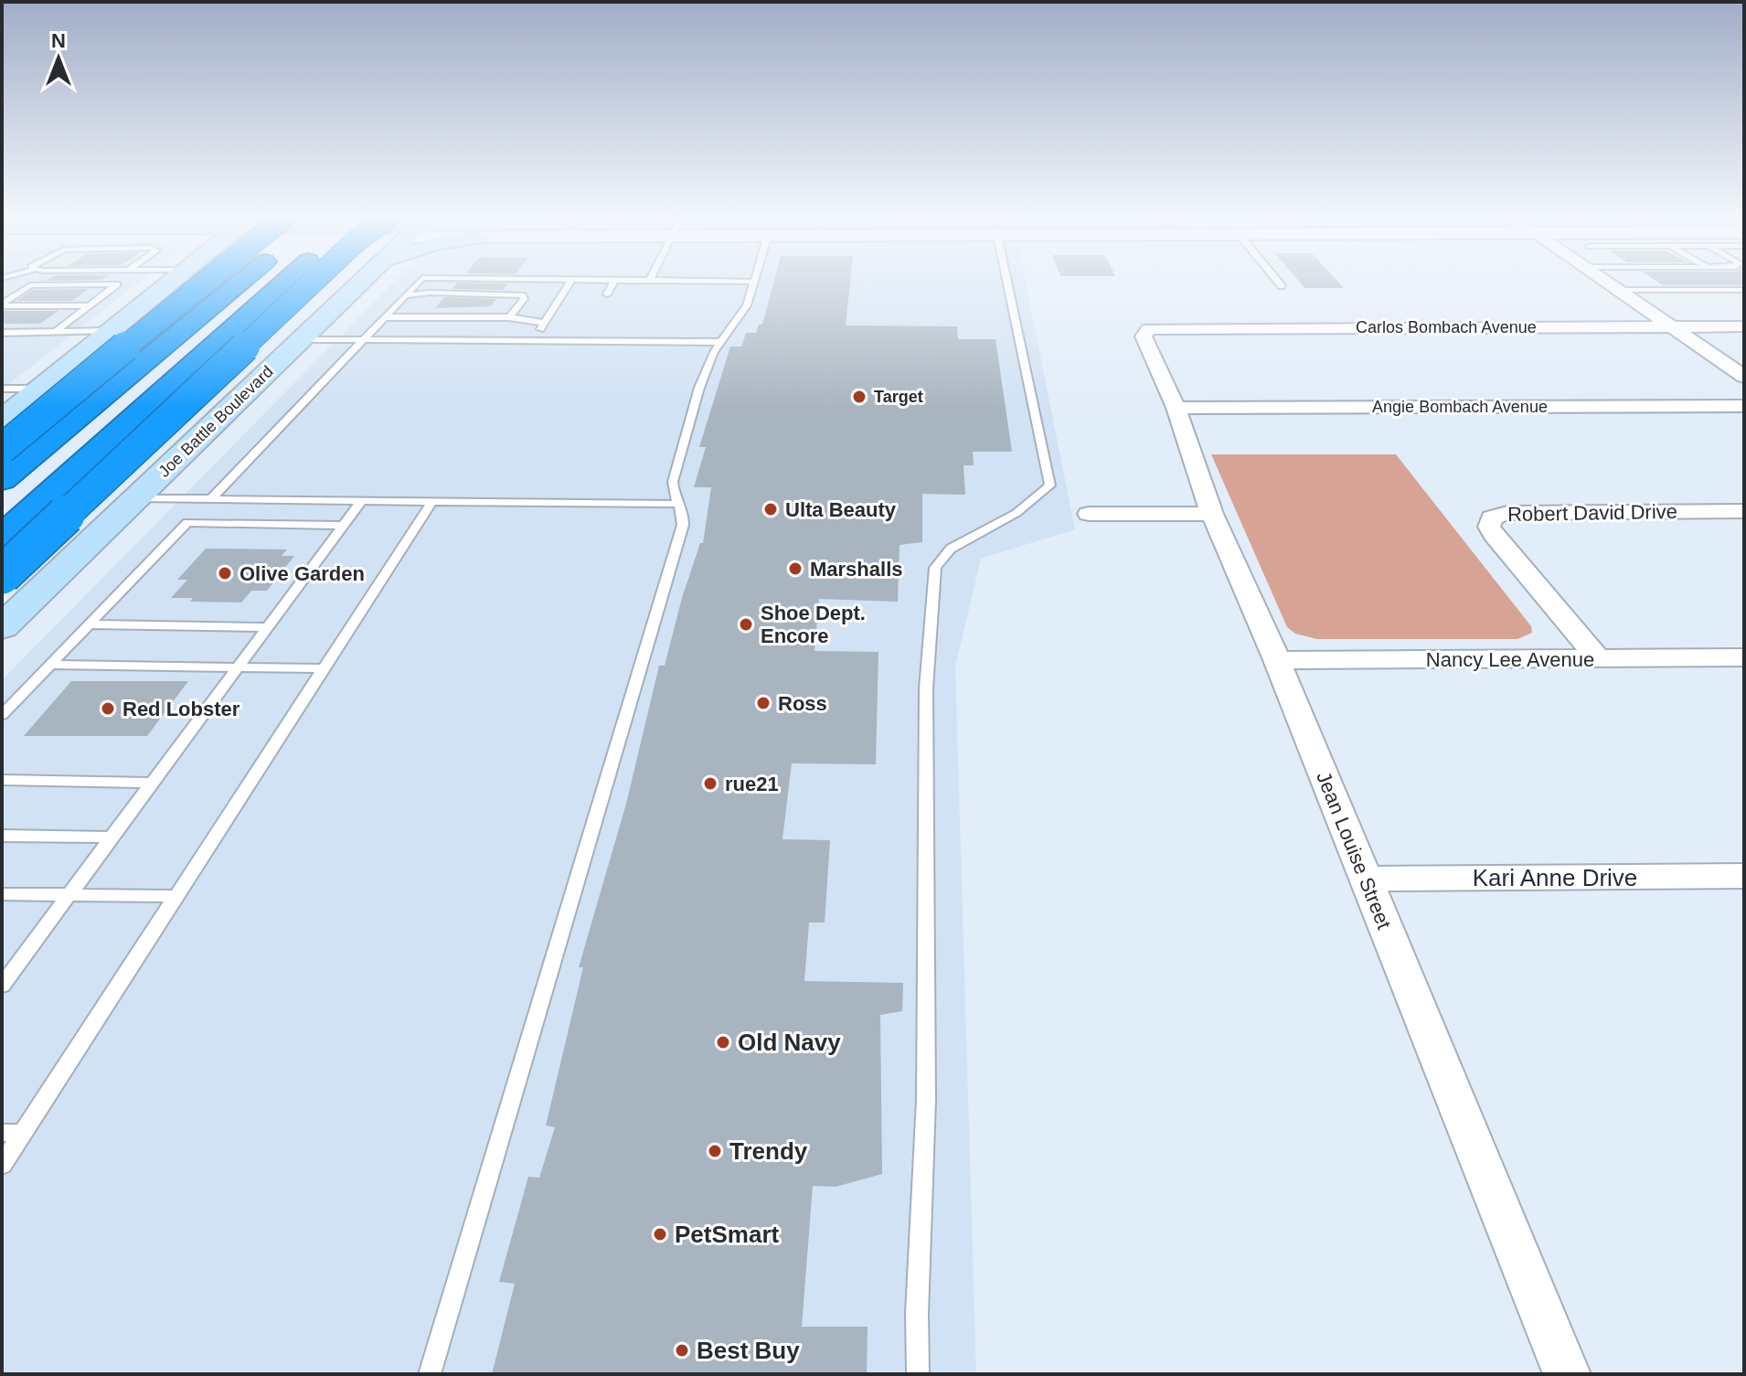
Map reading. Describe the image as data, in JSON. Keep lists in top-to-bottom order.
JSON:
{
  "streets": {
    "main road": ["Joe Battle Boulevard"],
    "street": [
      "Carlos Bombach Avenue",
      "Angie Bombach Avenue",
      "Robert David Drive",
      "Nancy Lee Avenue",
      "Jean Louise Street",
      "Kari Anne Drive"
    ]
  },
  "crossings": [
    ["Carlos Bombach Avenue", "Jean Louise Street"],
    ["Angie Bombach Avenue", "Jean Louise Street"],
    ["Robert David Drive", "Nancy Lee Avenue"],
    ["Nancy Lee Avenue", "Jean Louise Street"],
    ["Jean Louise Street", "Kari Anne Drive"]
  ],
  "places": [
    "Target",
    "Ulta Beauty",
    "Marshalls",
    "Olive Garden",
    "Shoe Dept. Encore",
    "Ross",
    "Red Lobster",
    "rue21",
    "Old Navy",
    "Trendy",
    "PetSmart",
    "Best Buy"
  ],
  "north": "top"
}
